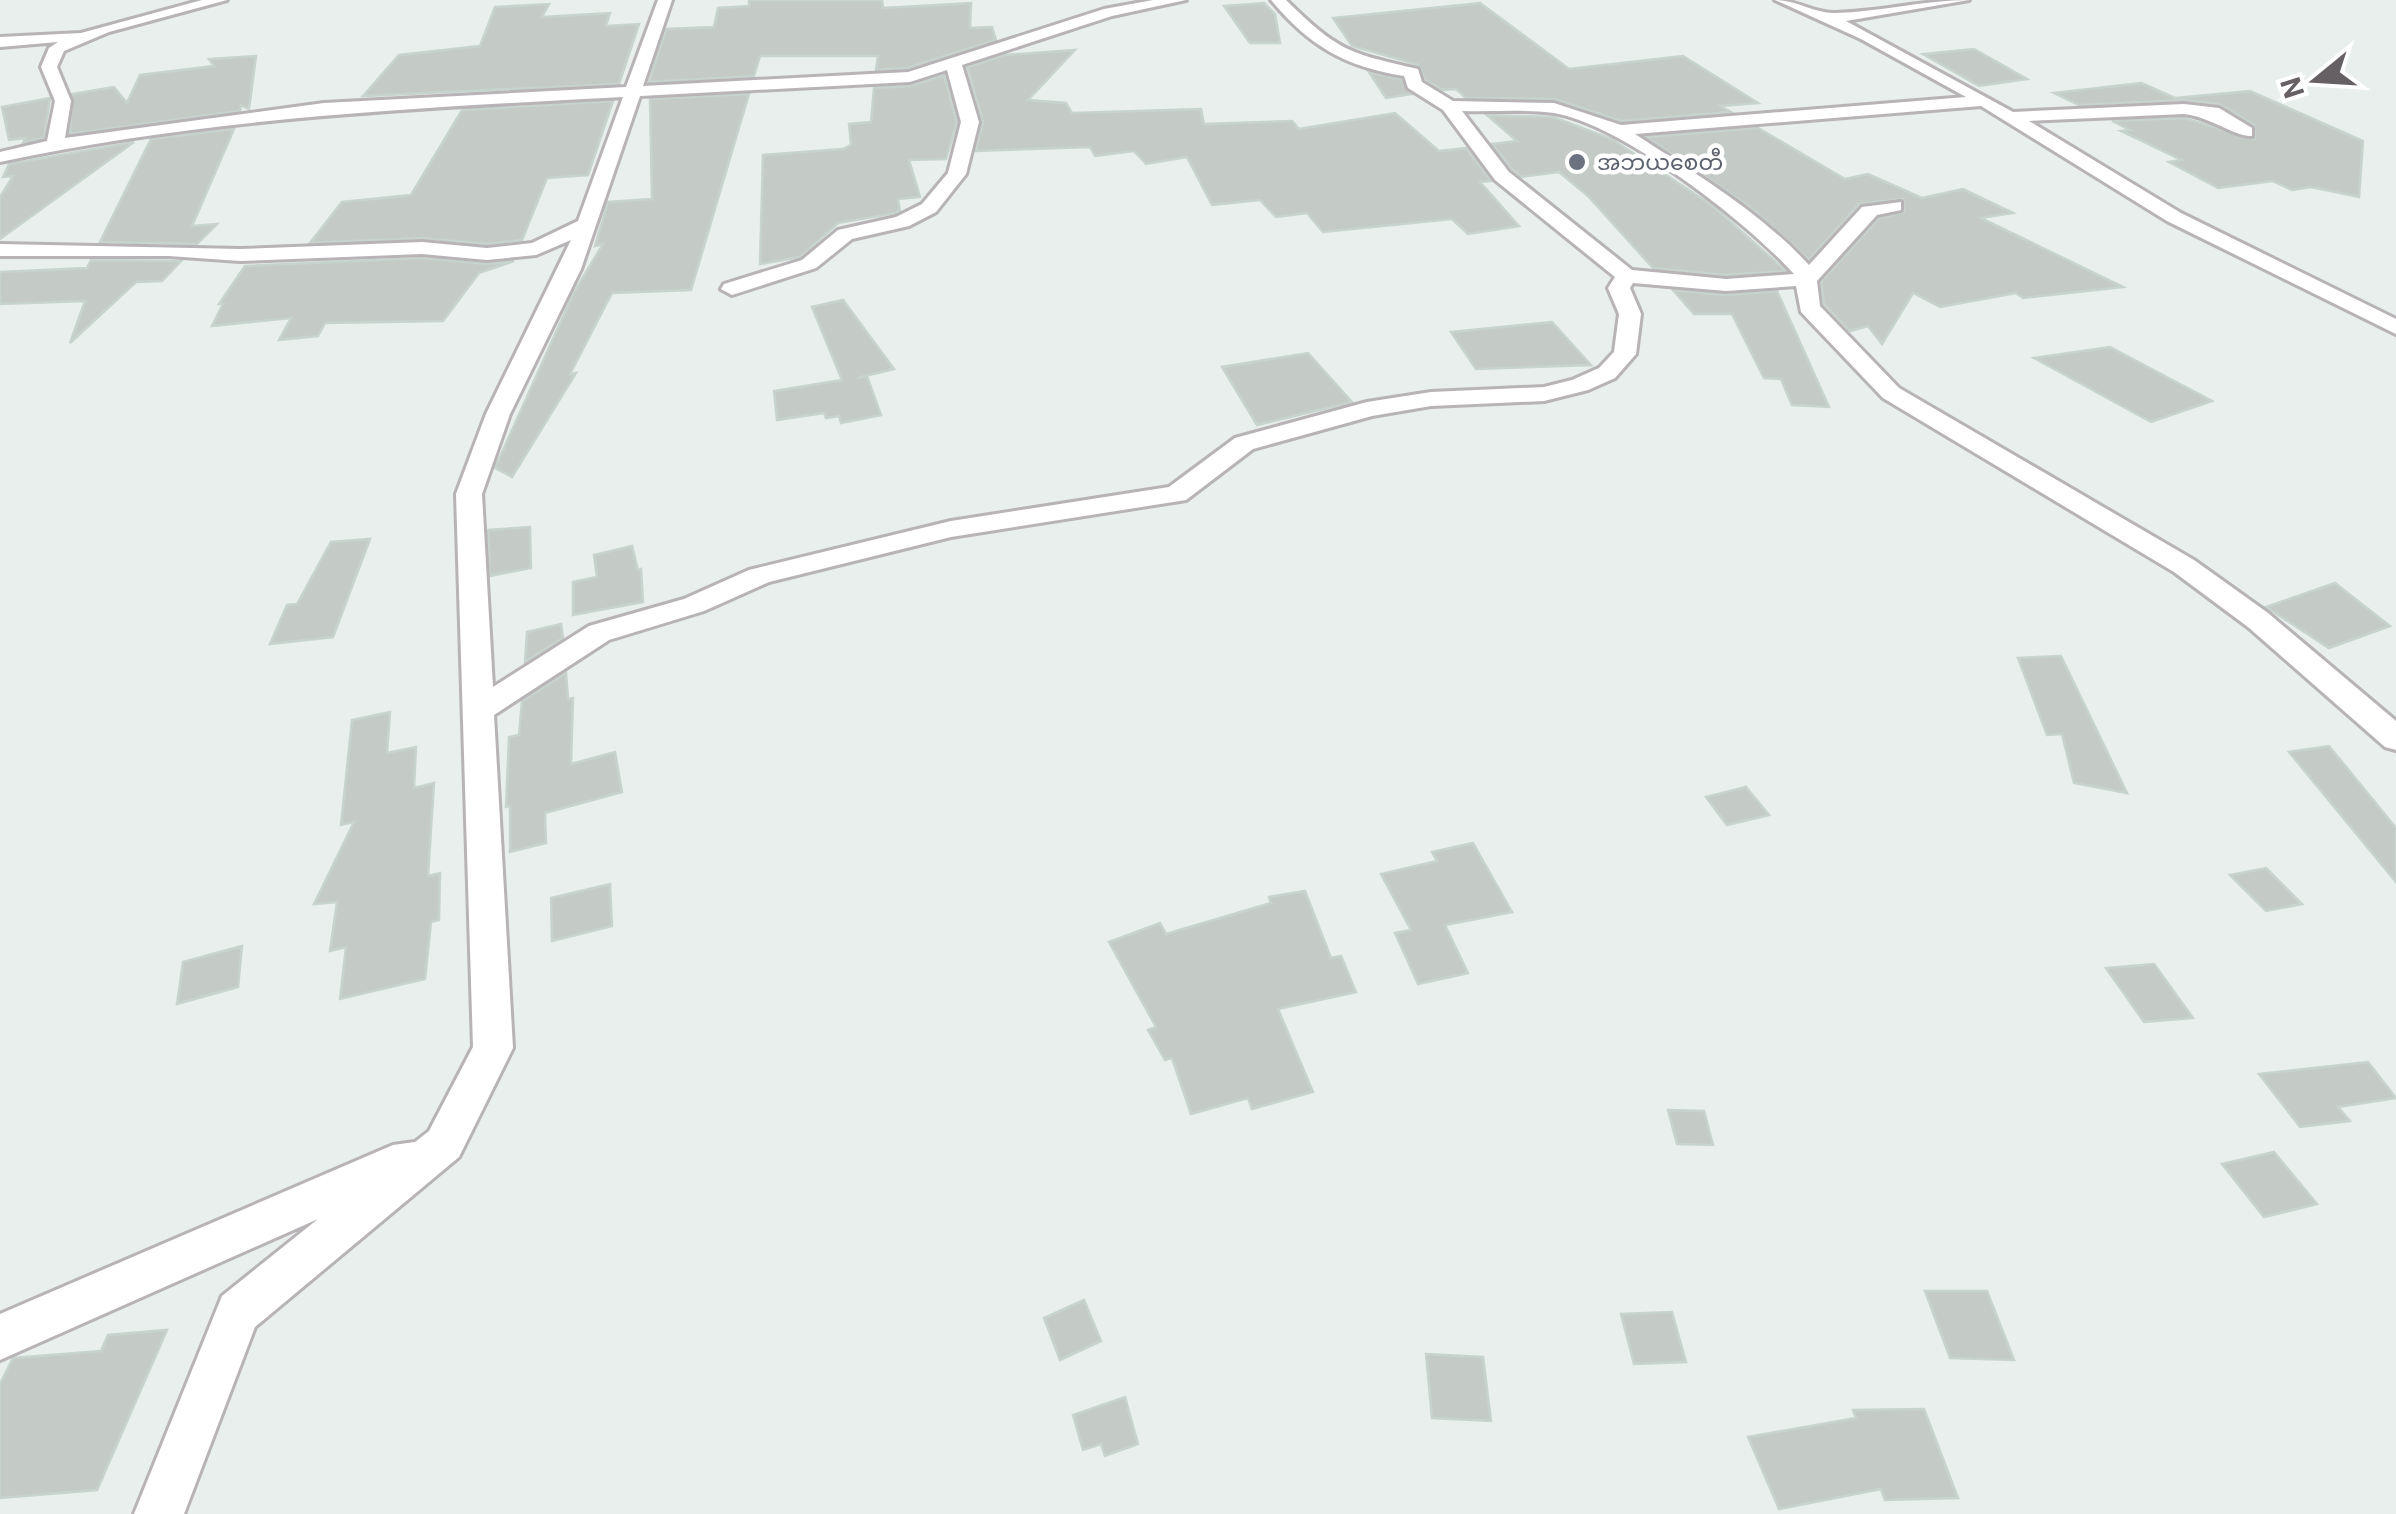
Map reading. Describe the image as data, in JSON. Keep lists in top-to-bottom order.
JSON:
{
  "places": ["အဘယစေတီ"],
  "north": "left"
}
